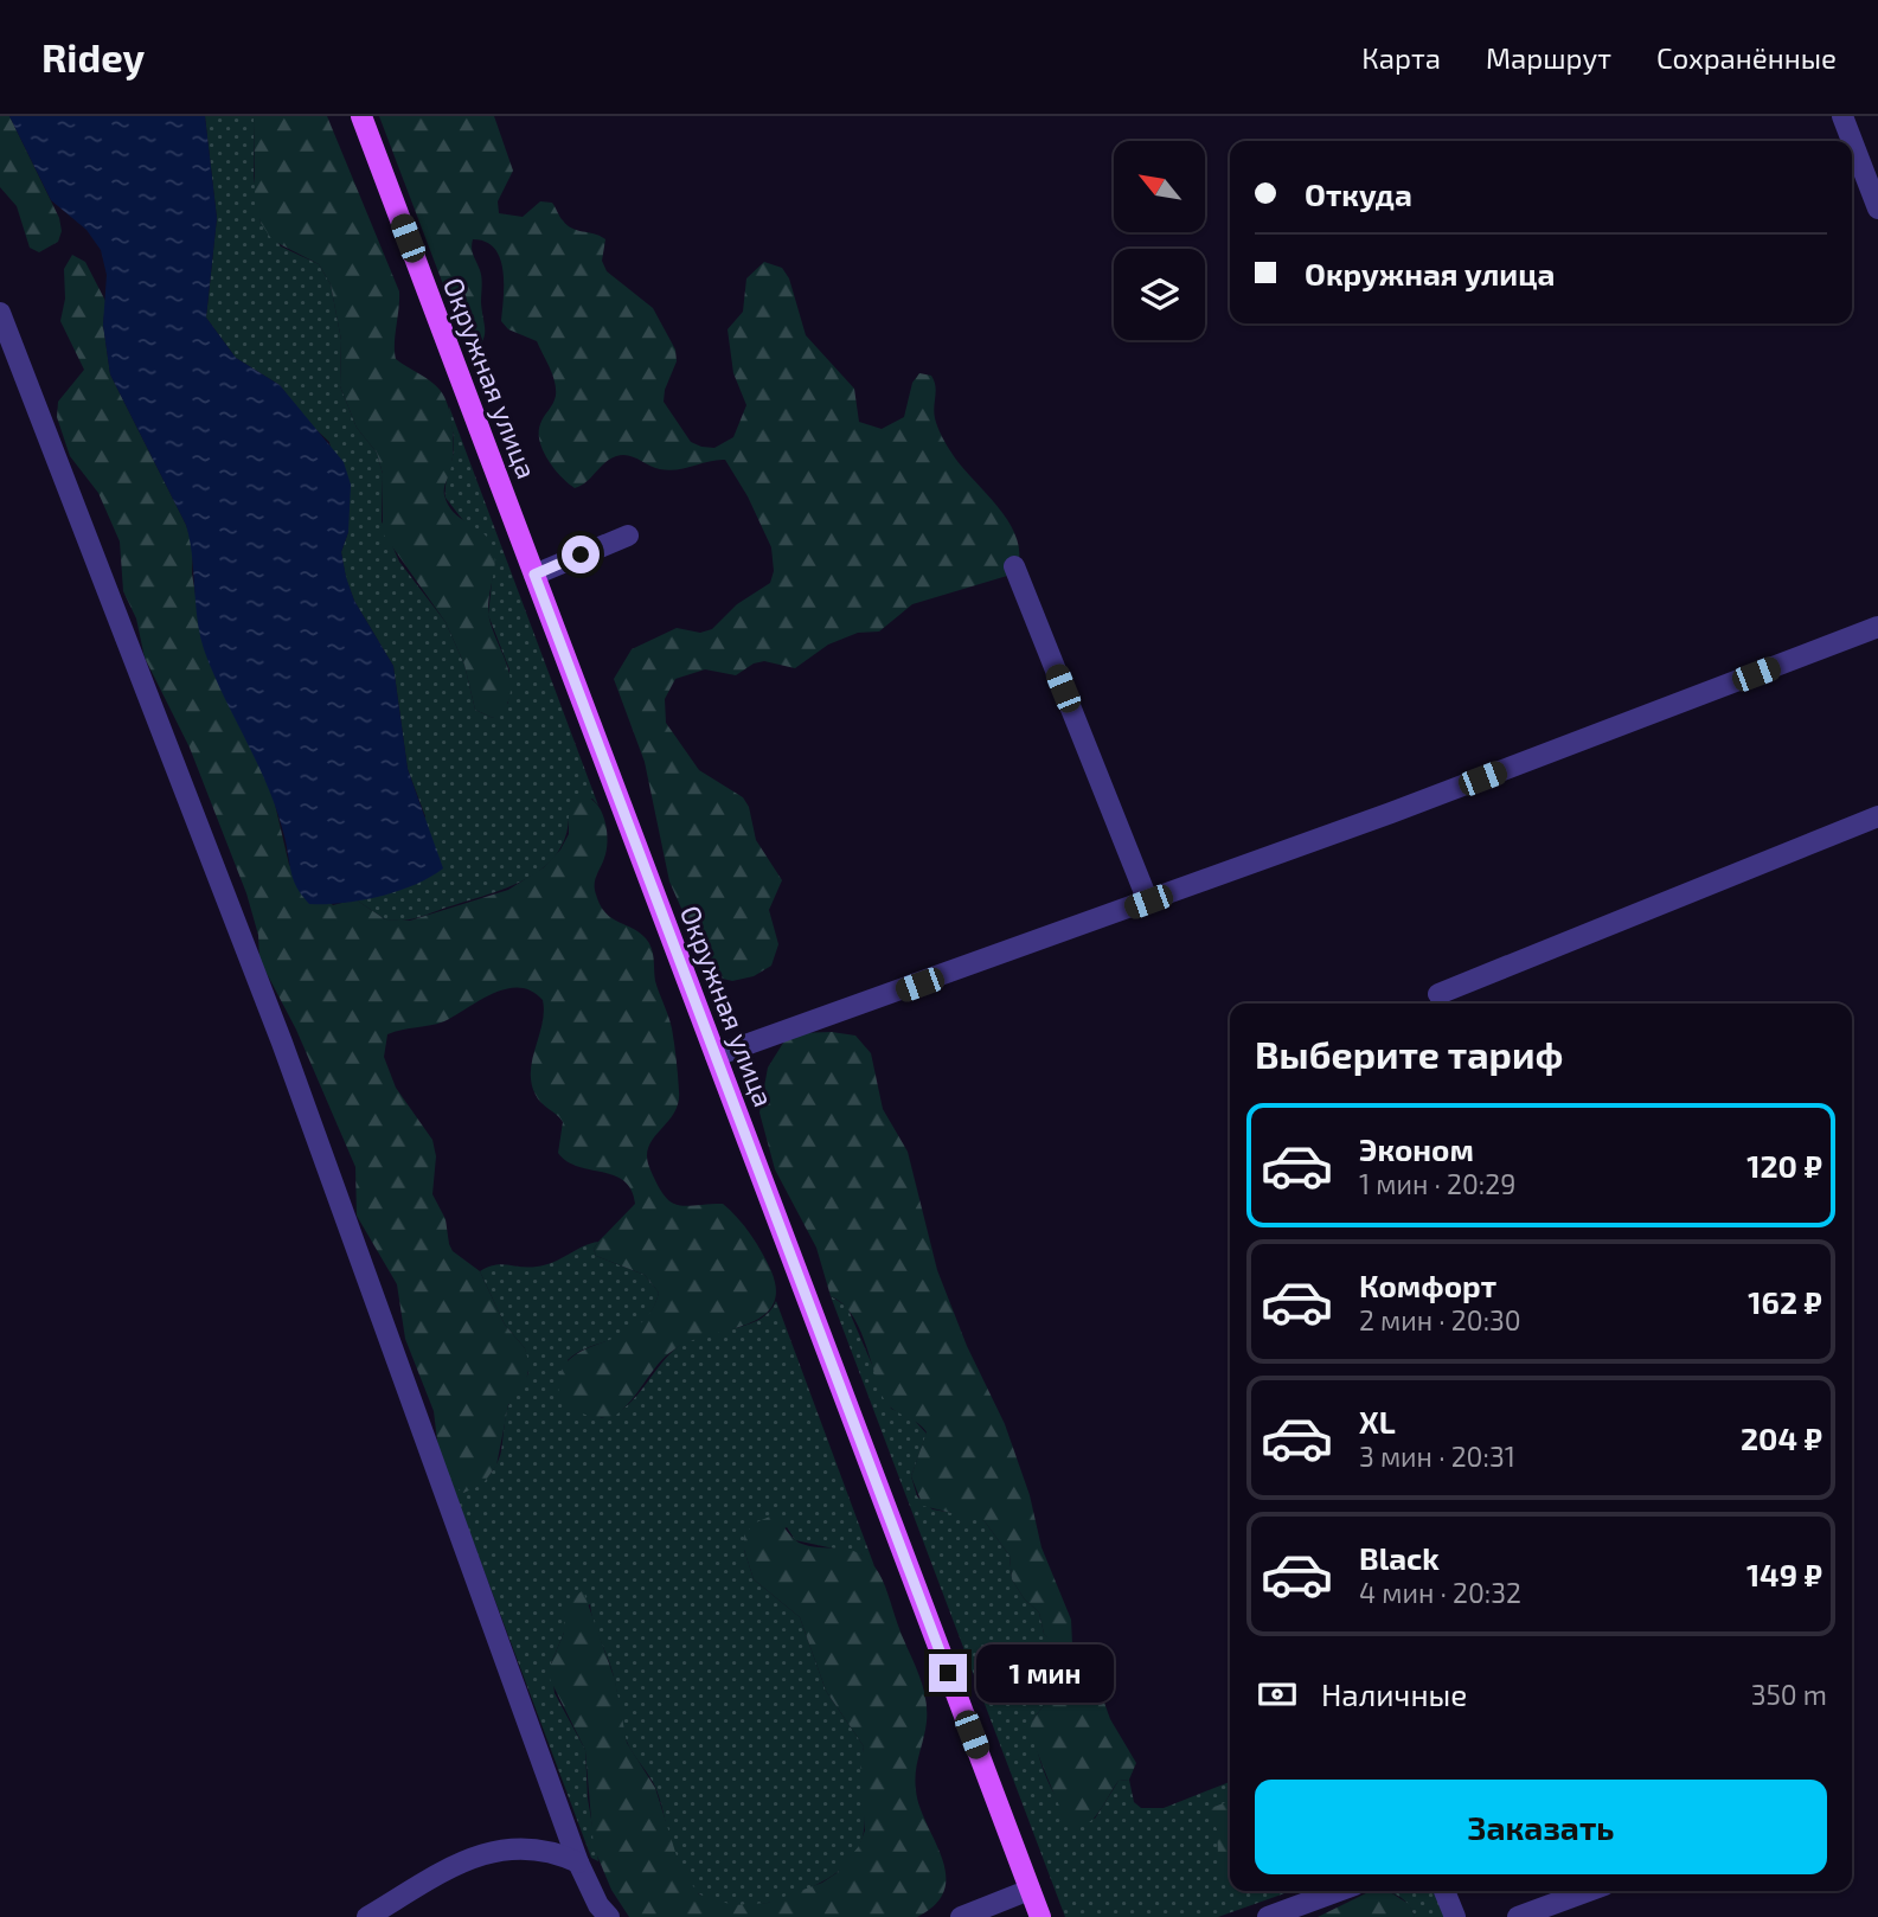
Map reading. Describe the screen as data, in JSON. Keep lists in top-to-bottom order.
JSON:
{
  "streets": {
    "main road": ["Окружная улица"]
  },
  "north": "top left",
  "page": {
    "header": "Ridey",
    "nav": ["Карта", "Маршрут", "Сохранённые"],
    "banner": ["Откуда", "Окружная улица"],
    "heading": "Выберите тариф",
    "list": [
      {
        "name": "Эконом",
        "note": "1 мин · 20:29",
        "value": "120 ₽"
      },
      {
        "name": "Комфорт",
        "note": "2 мин · 20:30",
        "value": "162 ₽"
      },
      {
        "name": "XL",
        "note": "3 мин · 20:31",
        "value": "204 ₽"
      },
      {
        "name": "Black",
        "note": "4 мин · 20:32",
        "value": "149 ₽"
      }
    ],
    "bubble": "1 мин",
    "pay": ["Наличные", "350 m"],
    "buttons": "Заказать"
  }
}
